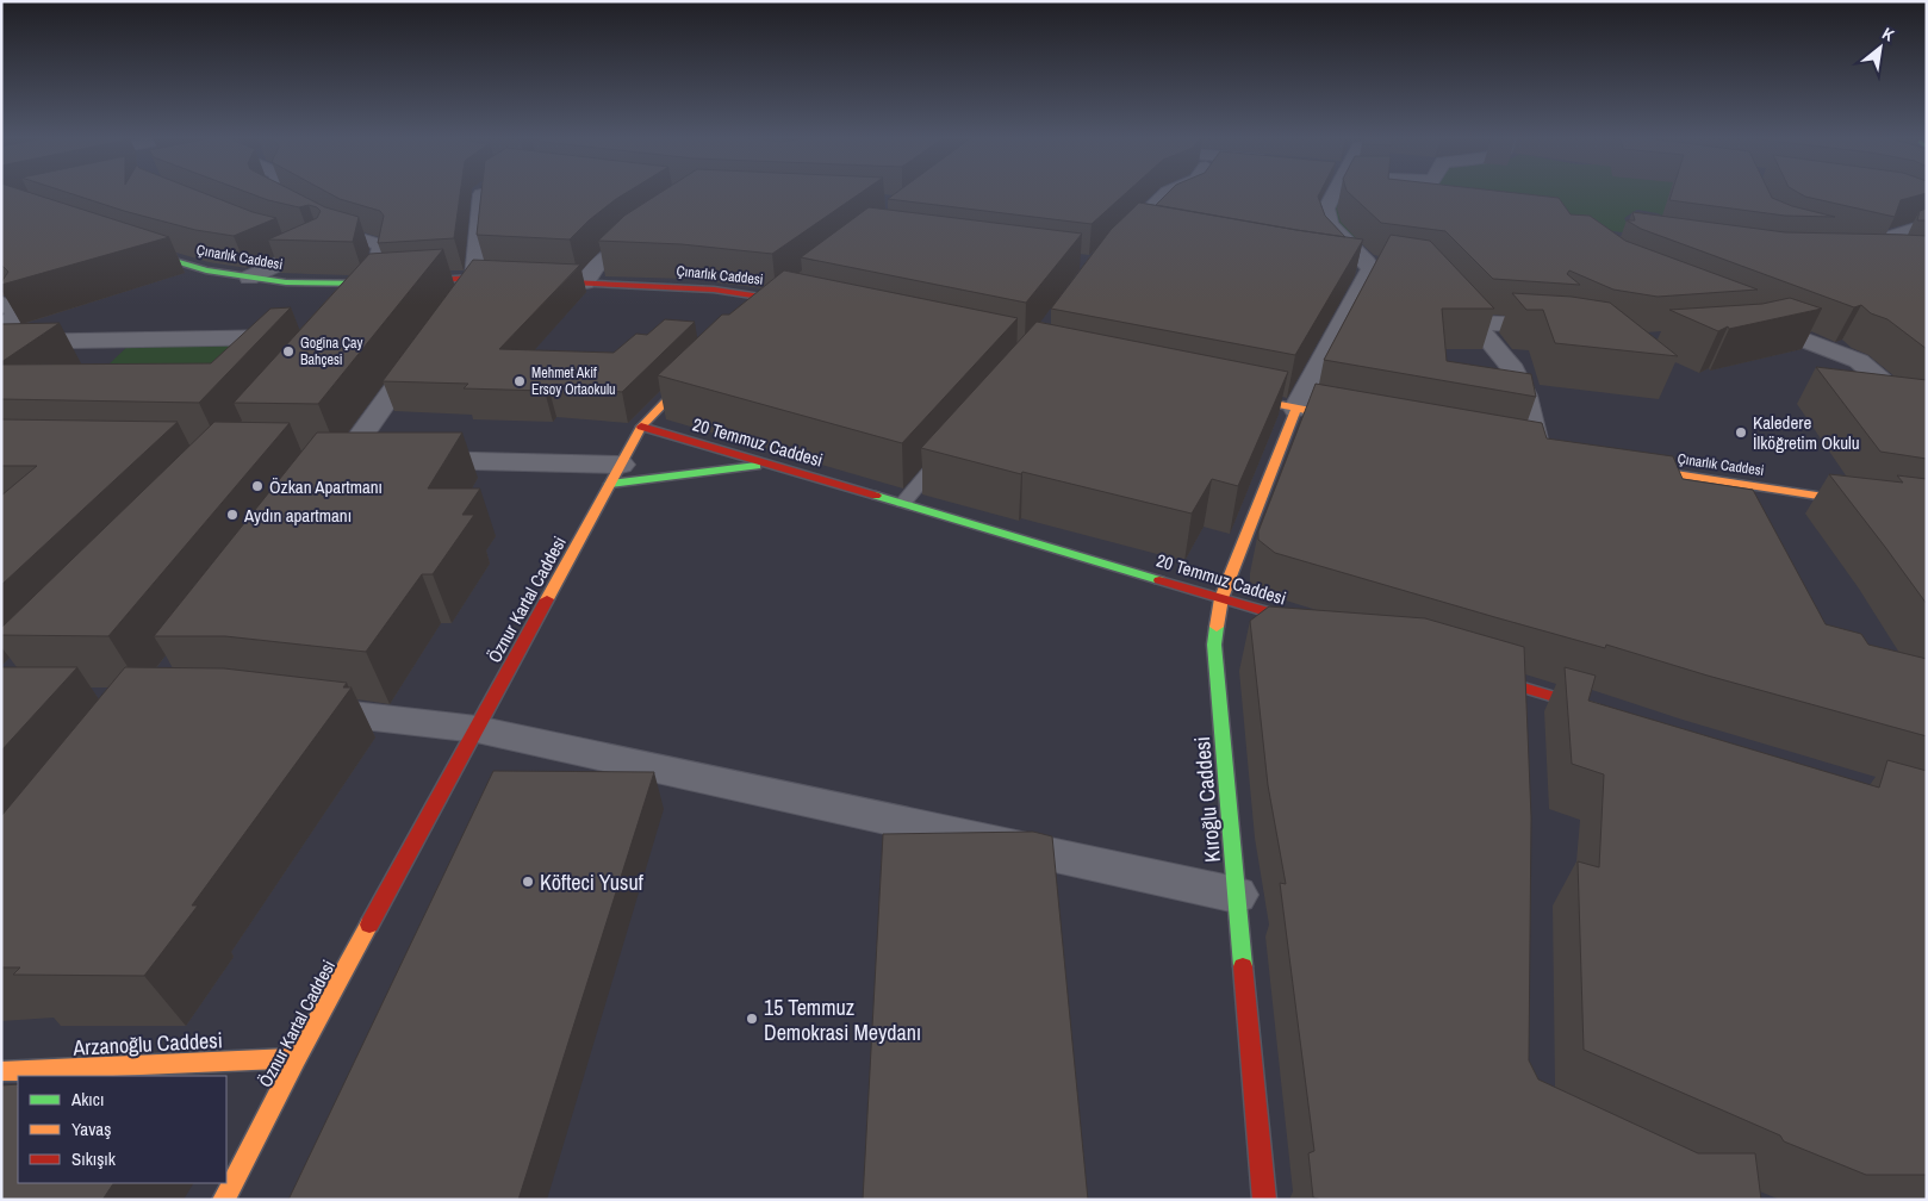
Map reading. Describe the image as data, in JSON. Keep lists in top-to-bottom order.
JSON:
{
  "streets": {
    "street": [
      "Çınarlık Caddesi",
      "20 Temmuz Caddesi",
      "Öznur Kartal Caddesi",
      "Kıroğlu Caddesi",
      "Arzanoğlu Caddesi"
    ]
  },
  "crossings": [
    ["20 Temmuz Caddesi", "Öznur Kartal Caddesi"],
    ["20 Temmuz Caddesi", "Kıroğlu Caddesi"],
    ["Öznur Kartal Caddesi", "Arzanoğlu Caddesi"]
  ],
  "places": [
    "Gogina Çay Bahçesi",
    "Mehmet Akif Ersoy Ortaokulu",
    "Kaledere İlköğretim Okulu",
    "Özkan Apartmanı",
    "Aydın apartmanı",
    "Köfteci Yusuf",
    "15 Temmuz Demokrasi Meydanı"
  ],
  "legend": ["Akıcı", "Yavaş", "Sıkışık"],
  "north": "top right"
}
